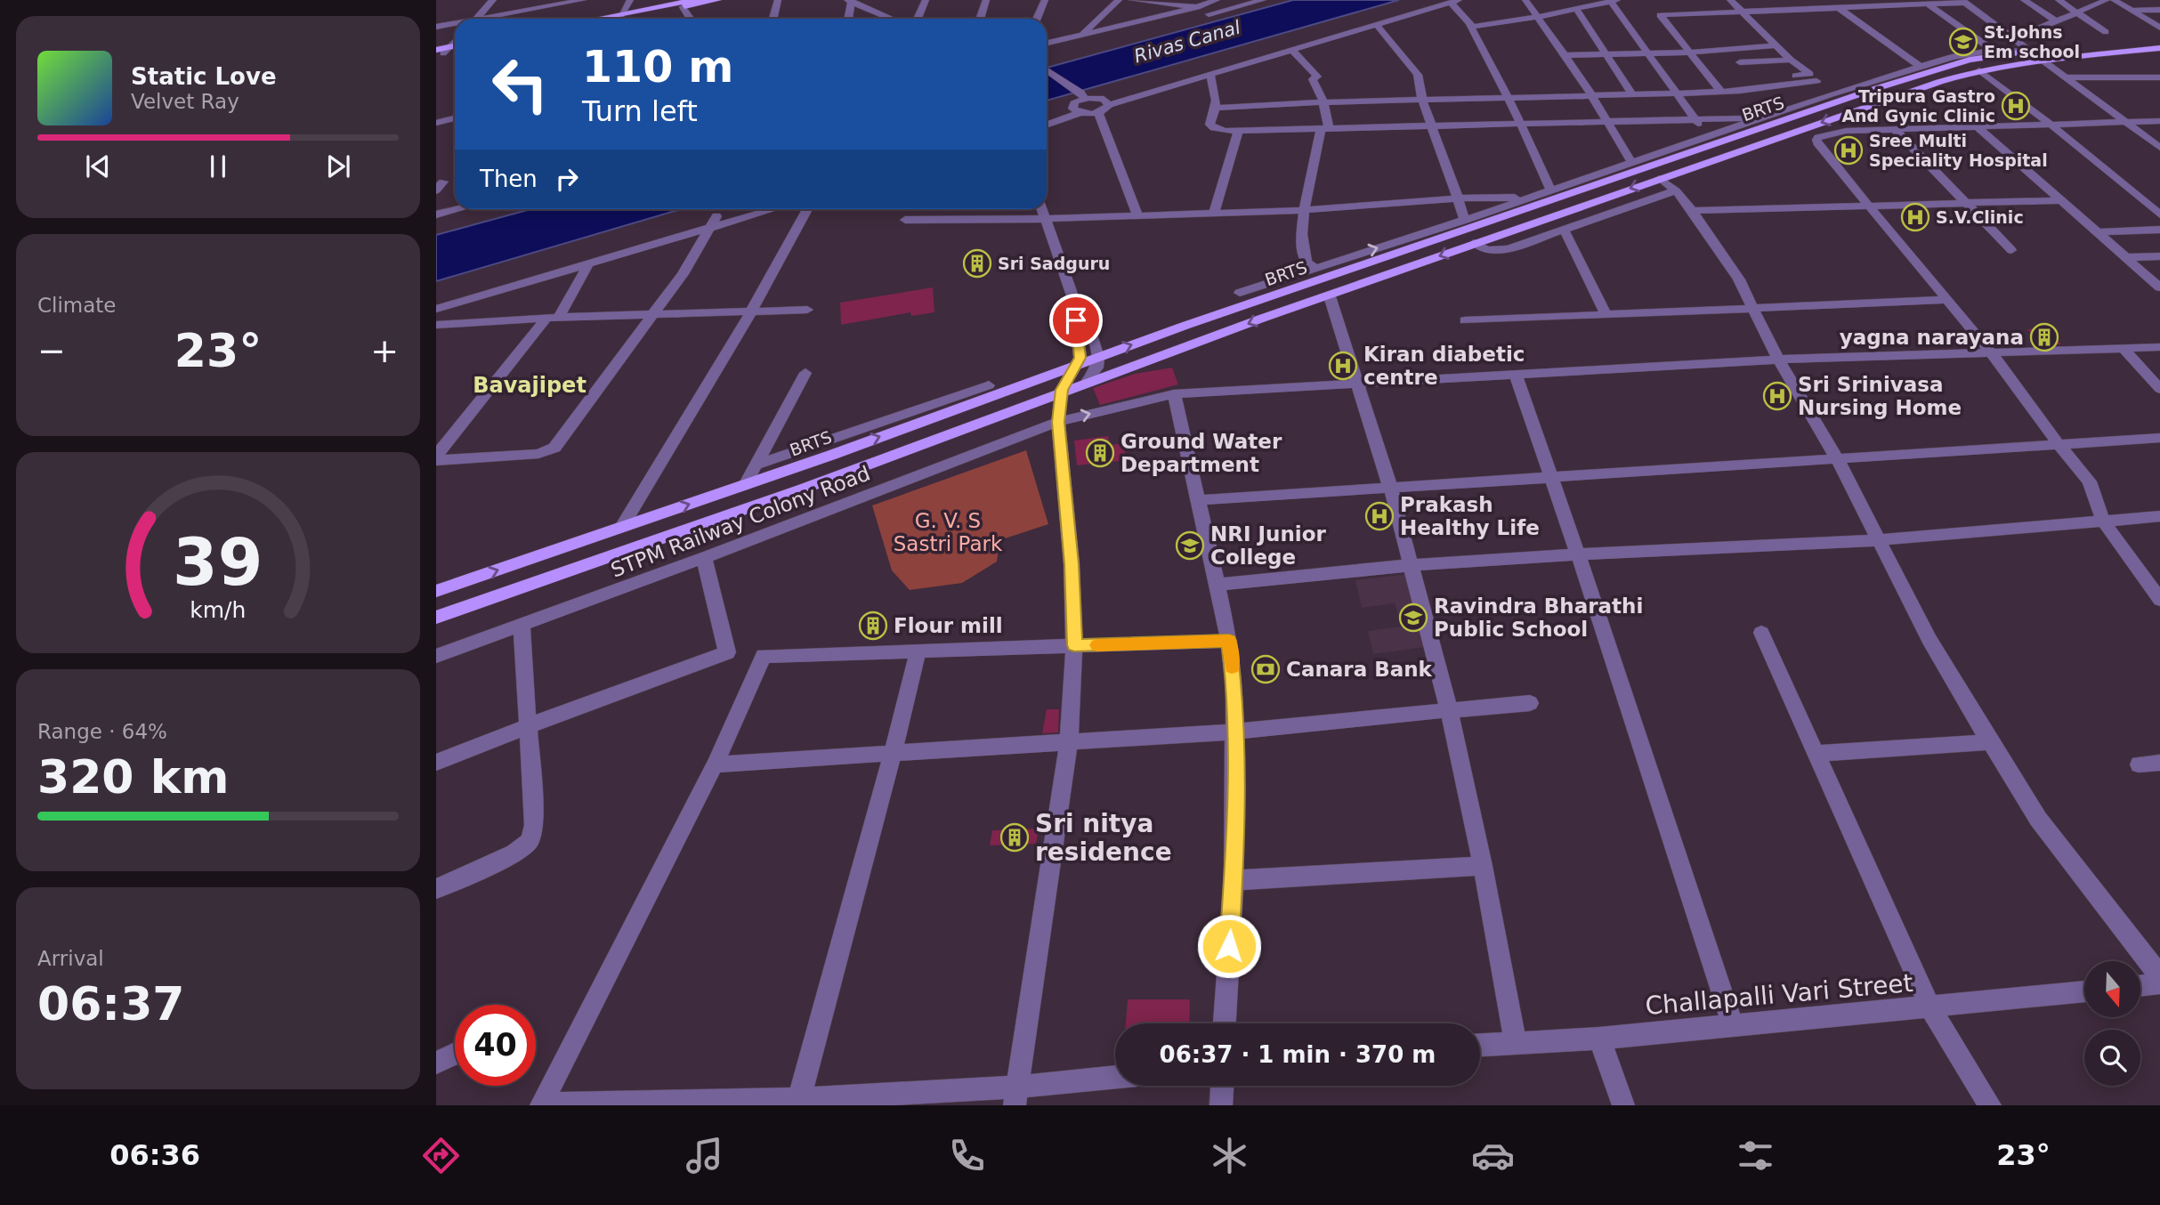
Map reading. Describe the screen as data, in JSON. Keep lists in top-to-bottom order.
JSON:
{
  "streets": {
    "main road": ["BRTS"],
    "street": ["STPM Railway Colony Road", "Challapalli Vari Street"]
  },
  "districts": ["Bavajipet"],
  "water": ["Rivas Canal"],
  "parks": ["G. V. S Sastri Park"],
  "places": {
    "school or university": ["St.Johns Em school", "NRI Junior College", "Ravindra Bharathi Public School"],
    "hospital": [
      "Tripura Gastro And Gynic Clinic",
      "Sree Multi Speciality Hospital",
      "S.V.Clinic",
      "Kiran diabetic centre",
      "Sri Srinivasa Nursing Home",
      "Prakash Healthy Life"
    ],
    "building": [
      "Sri Sadguru",
      "yagna narayana",
      "Ground Water Department",
      "Flour mill",
      "Sri nitya residence"
    ],
    "bank": ["Canara Bank"]
  },
  "north": "bottom",
  "page": {
    "turn": ["110 m", "Turn left"],
    "song": ["Static Love", "Velvet Ray"],
    "then": "Then",
    "tile": [
      "Climate",
      ["Range · 64%", "320 km"],
      ["Arrival", "06:37"]
    ],
    "heat": ["−", "23°", "+"],
    "limit": "40",
    "trip": "06:37 · 1 min · 370 m",
    "tabs": ["06:36", "23°"],
    "gauge": ["39", "km/h"]
  }
}
